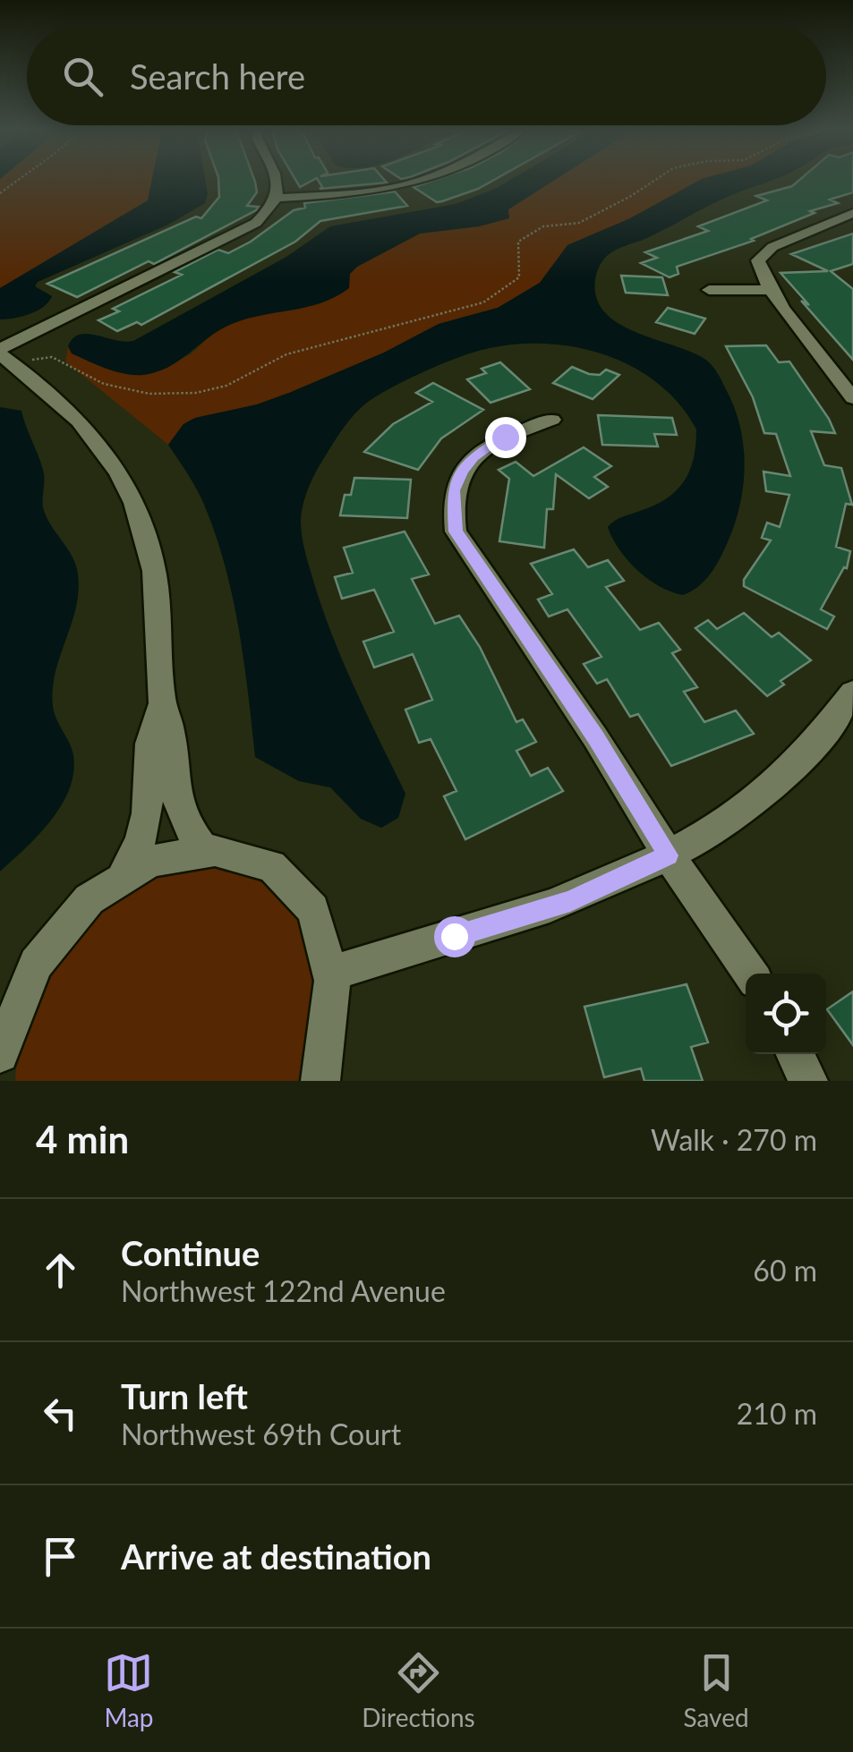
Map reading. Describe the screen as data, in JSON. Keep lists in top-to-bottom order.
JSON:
{
  "page": {
    "search": "Search here",
    "heading": ["4 min", "Walk · 270 m"],
    "list": [
      ["Continue", "Northwest 122nd Avenue", "60 m"],
      ["Turn left", "Northwest 69th Court", "210 m"],
      "Arrive at destination"
    ],
    "nav": ["Map", "Directions", "Saved"]
  }
}
